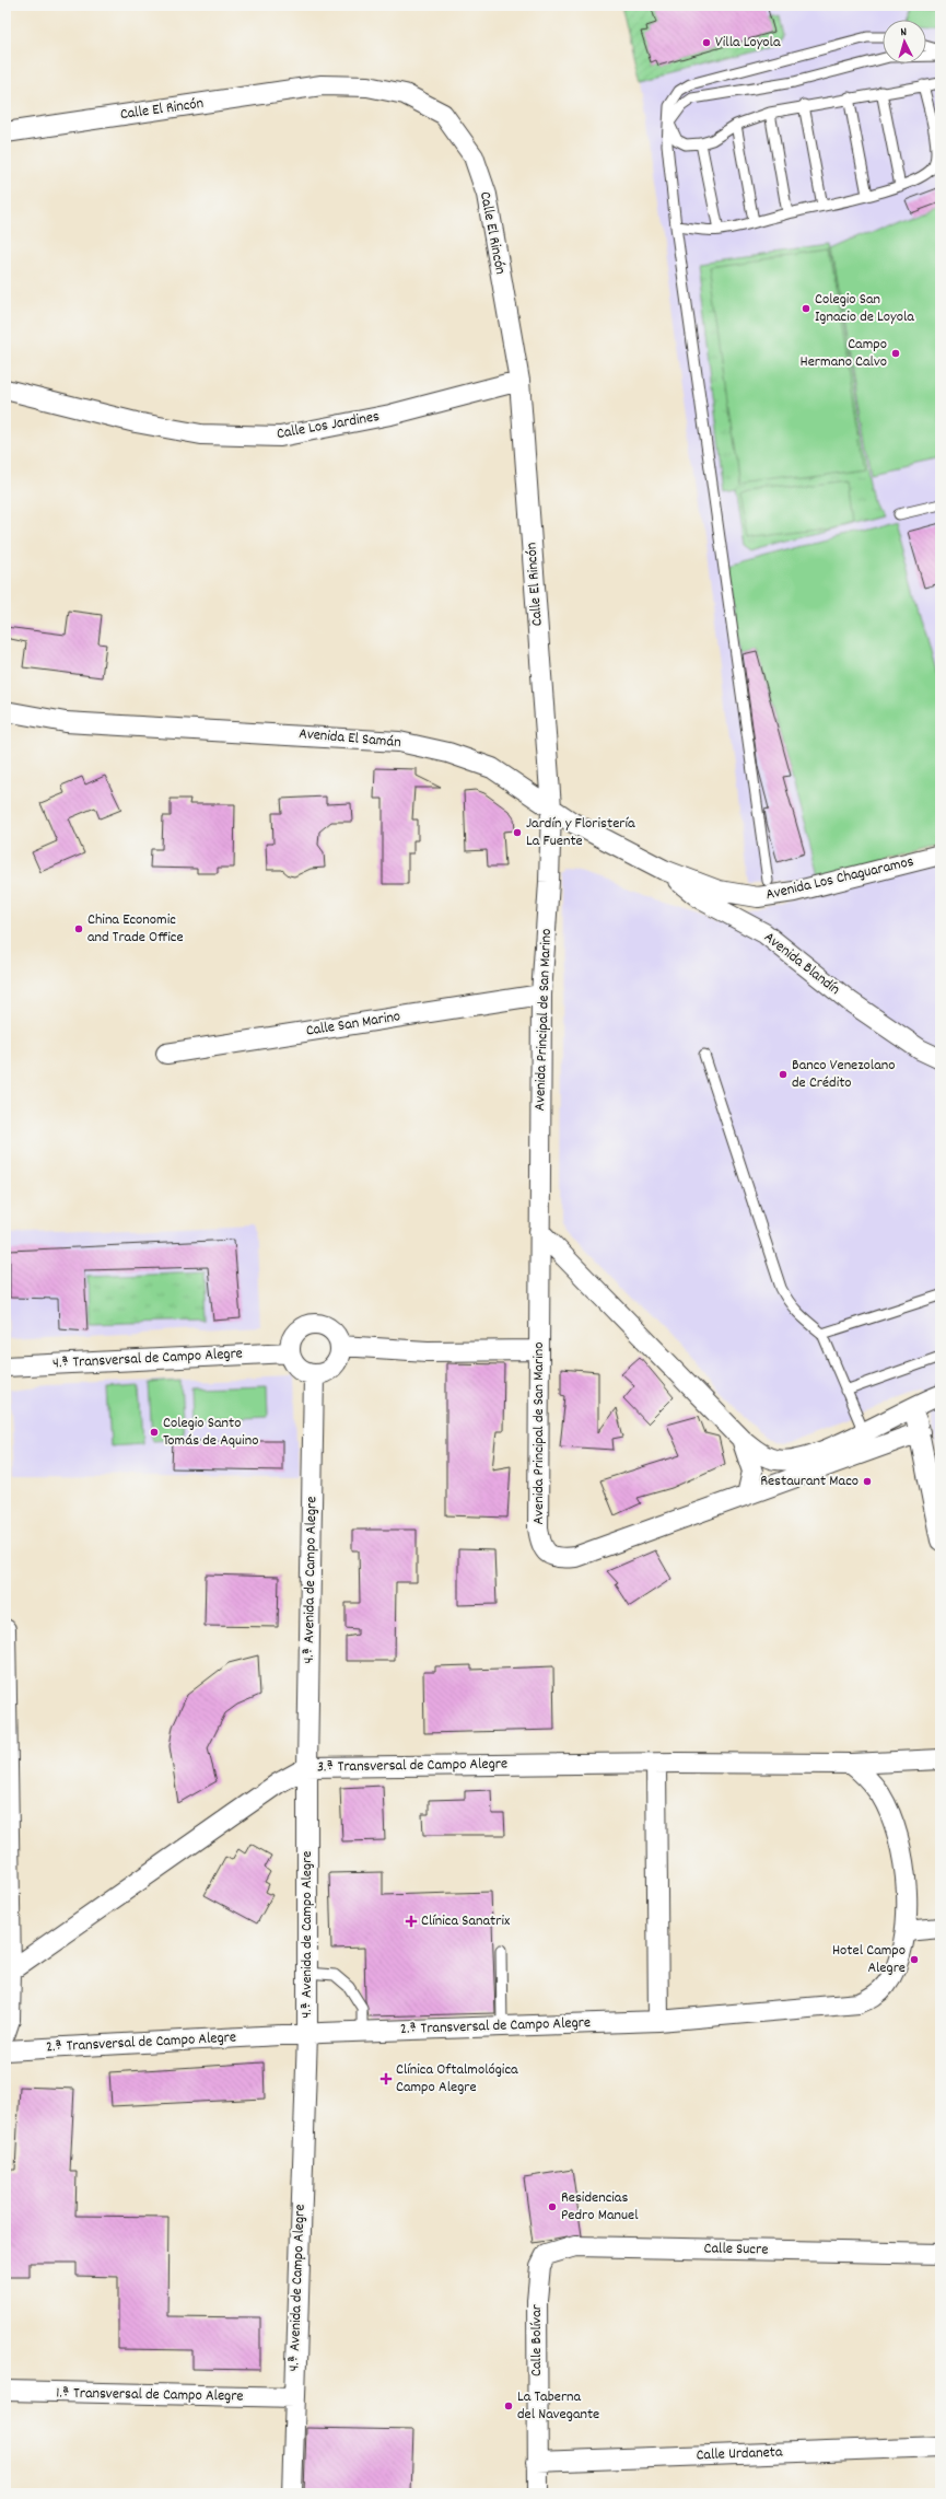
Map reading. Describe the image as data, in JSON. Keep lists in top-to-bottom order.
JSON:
{
  "streets": {
    "street": [
      "Calle El Rincón",
      "Calle Los Jardines",
      "Avenida El Samán",
      "Avenida Los Chaguaramos",
      "Avenida Blandín",
      "Avenida Principal de San Marino",
      "Calle San Marino",
      "4.ª Transversal de Campo Alegre",
      "4.ª Avenida de Campo Alegre",
      "3.ª Transversal de Campo Alegre",
      "2.ª Transversal de Campo Alegre",
      "Calle Sucre",
      "Calle Bolívar",
      "1.ª Transversal de Campo Alegre",
      "Calle Urdaneta"
    ]
  },
  "crossings": [
    ["Calle El Rincón", "Calle Los Jardines"],
    ["Calle El Rincón", "Avenida El Samán"],
    ["Calle El Rincón", "Avenida Principal de San Marino"],
    ["Avenida El Samán", "Avenida Los Chaguaramos"],
    ["Avenida El Samán", "Avenida Blandín"],
    ["Avenida El Samán", "Avenida Principal de San Marino"],
    ["Avenida Los Chaguaramos", "Avenida Blandín"],
    ["Avenida Principal de San Marino", "Calle San Marino"],
    ["4.ª Transversal de Campo Alegre", "4.ª Avenida de Campo Alegre"],
    ["4.ª Avenida de Campo Alegre", "3.ª Transversal de Campo Alegre"],
    ["4.ª Avenida de Campo Alegre", "2.ª Transversal de Campo Alegre"],
    ["4.ª Avenida de Campo Alegre", "1.ª Transversal de Campo Alegre"],
    ["Calle Sucre", "Calle Bolívar"],
    ["Calle Bolívar", "Calle Urdaneta"]
  ],
  "places": {
    "other": [
      "Villa Loyola",
      "Colegio San Ignacio de Loyola",
      "Campo Hermano Calvo",
      "Jardín y Floristería La Fuente",
      "China Economic and Trade Office",
      "Banco Venezolano de Crédito",
      "Colegio Santo Tomás de Aquino",
      "Restaurant Maco",
      "Hotel Campo Alegre",
      "Residencias Pedro Manuel",
      "La Taberna del Navegante"
    ],
    "health": ["Clínica Sanatrix", "Clínica Oftalmológica Campo Alegre"]
  },
  "north": "top"
}
